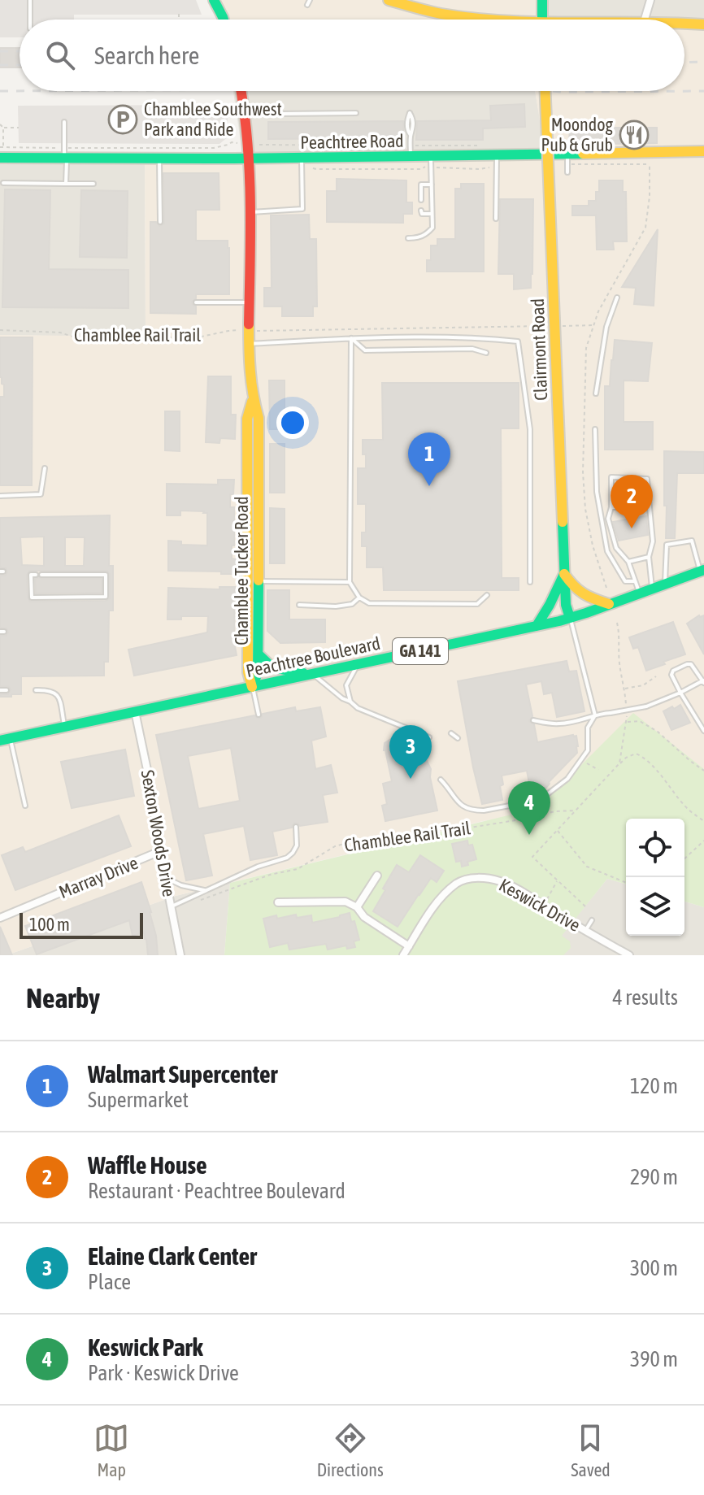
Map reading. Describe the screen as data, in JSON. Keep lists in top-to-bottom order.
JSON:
{
  "streets": {
    "main road": [
      "Peachtree Road",
      "Clairmont Road",
      "Chamblee Tucker Road",
      "GA 141",
      "Peachtree Boulevard"
    ],
    "street": ["Sexton Woods Drive", "Marray Drive", "Keswick Drive"],
    "path": ["Chamblee Rail Trail"]
  },
  "crossings": [
    ["Peachtree Road", "Chamblee Tucker Road"],
    ["Clairmont Road", "Peachtree Boulevard"],
    ["Chamblee Tucker Road", "Peachtree Boulevard"],
    ["Peachtree Boulevard", "Sexton Woods Drive"],
    ["Sexton Woods Drive", "Marray Drive"]
  ],
  "places": {
    "parking": ["Chamblee Southwest Park and Ride"],
    "restaurant": ["Moondog Pub & Grub"]
  },
  "scale_bar": "100 m",
  "page": {
    "search": "Search here",
    "pins": [
      "1",
      "2",
      "3",
      "4"
    ],
    "scale": "100 m",
    "heading": ["Nearby", "4 results"],
    "list": [
      {
        "mark": "1",
        "name": "Walmart Supercenter",
        "note": "Supermarket",
        "value": "120 m"
      },
      {
        "mark": "2",
        "name": "Waffle House",
        "note": "Restaurant · Peachtree Boulevard",
        "value": "290 m"
      },
      {
        "mark": "3",
        "name": "Elaine Clark Center",
        "note": "Place",
        "value": "300 m"
      },
      {
        "mark": "4",
        "name": "Keswick Park",
        "note": "Park · Keswick Drive",
        "value": "390 m"
      }
    ],
    "nav": ["Map", "Directions", "Saved"]
  }
}
